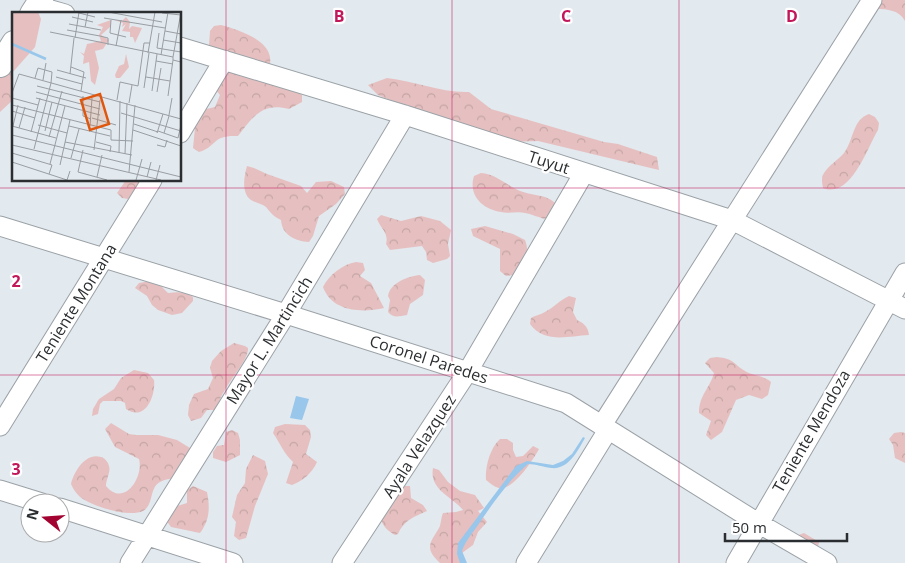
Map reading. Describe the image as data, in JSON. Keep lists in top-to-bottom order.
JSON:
{
  "streets": {
    "street": [
      "Tuyut",
      "Teniente Montana",
      "Mayor L. Martincich",
      "Coronel Paredes",
      "Teniente Mendoza",
      "Ayala Velazquez"
    ]
  },
  "crossings": [
    ["Tuyut", "Mayor L. Martincich"],
    ["Tuyut", "Teniente Mendoza"],
    ["Tuyut", "Ayala Velazquez"],
    ["Teniente Montana", "Coronel Paredes"],
    ["Mayor L. Martincich", "Coronel Paredes"],
    ["Coronel Paredes", "Teniente Mendoza"],
    ["Coronel Paredes", "Ayala Velazquez"]
  ],
  "scale_bar": "50 m",
  "north": "left",
  "grid": {
    "columns": ["B", "C", "D"],
    "rows": ["2", "3"]
  }
}
